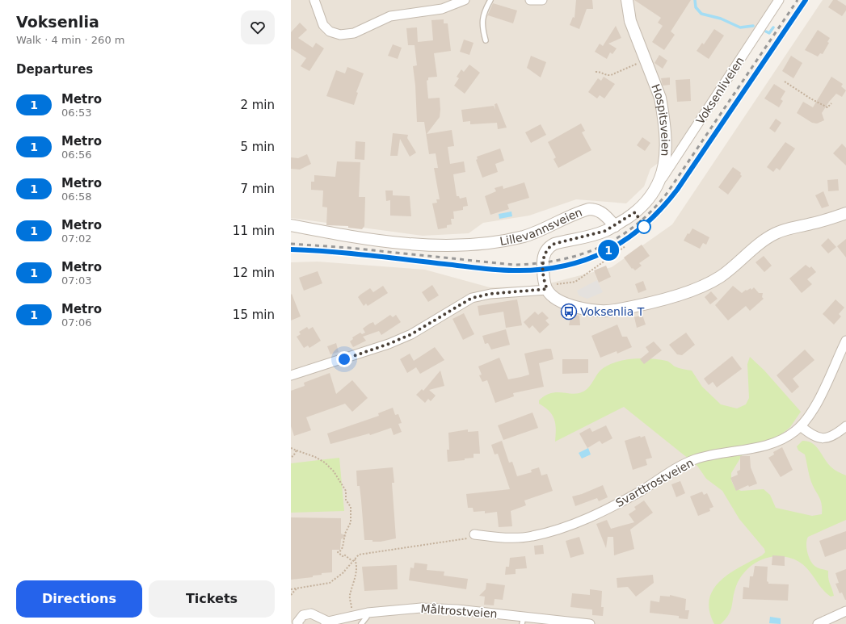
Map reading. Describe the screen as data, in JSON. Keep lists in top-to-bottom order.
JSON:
{
  "streets": {
    "street": [
      "Voksenliveien",
      "Hospitsveien",
      "Lillevannsveien",
      "Svarttrostveien",
      "Måltrostveien"
    ]
  },
  "crossings": [
    ["Voksenliveien", "Hospitsveien"],
    ["Hospitsveien", "Lillevannsveien"]
  ],
  "places": {
    "bus stop": ["Voksenlia T"]
  },
  "lines": ["metro line 1"],
  "page": {
    "heading": [
      ["Voksenlia", "Walk · 4 min · 260 m"],
      "Departures"
    ],
    "on_map": "1",
    "list": [
      {
        "mark": "1",
        "name": "Metro",
        "note": "06:53",
        "value": "2 min"
      },
      {
        "mark": "1",
        "name": "Metro",
        "note": "06:56",
        "value": "5 min"
      },
      {
        "mark": "1",
        "name": "Metro",
        "note": "06:58",
        "value": "7 min"
      },
      {
        "mark": "1",
        "name": "Metro",
        "note": "07:02",
        "value": "11 min"
      },
      {
        "mark": "1",
        "name": "Metro",
        "note": "07:03",
        "value": "12 min"
      },
      {
        "mark": "1",
        "name": "Metro",
        "note": "07:06",
        "value": "15 min"
      }
    ],
    "buttons": ["Directions", "Tickets"]
  }
}
